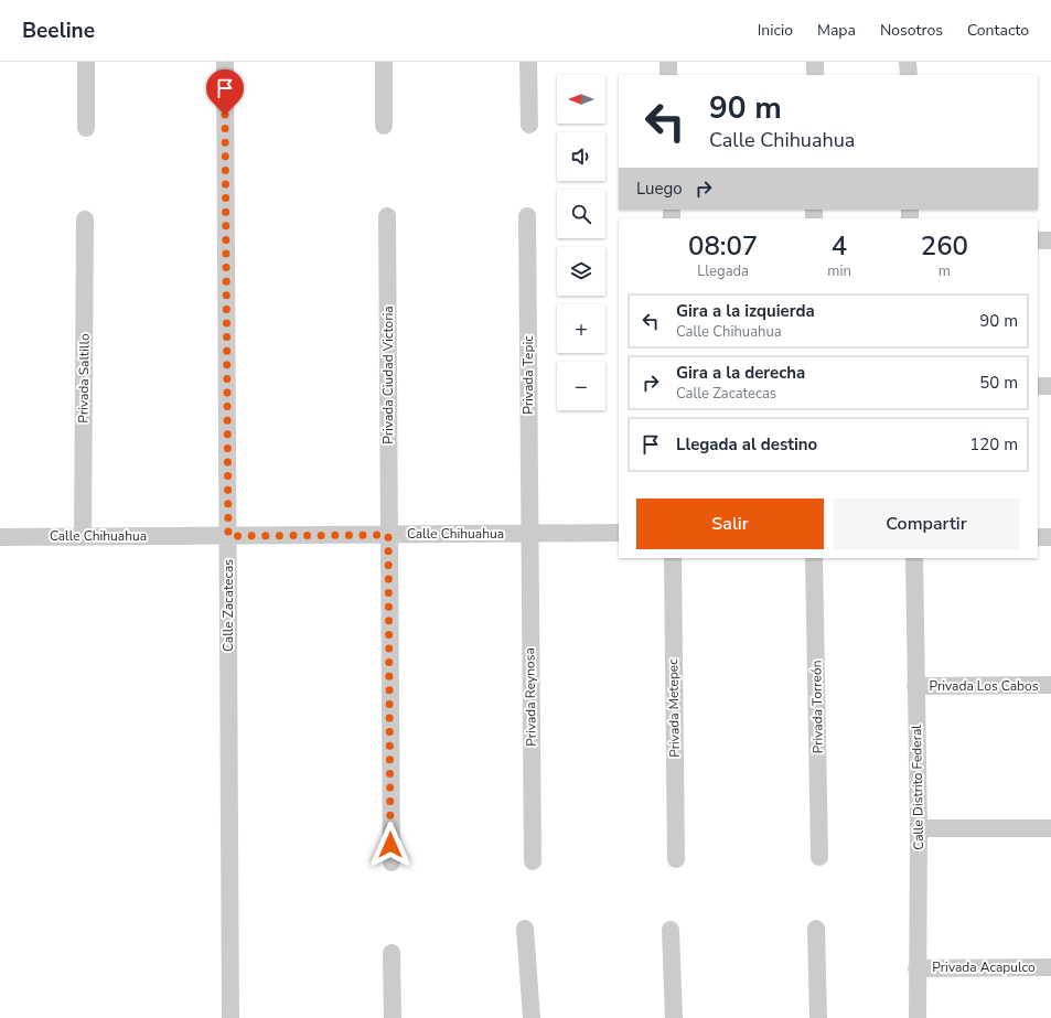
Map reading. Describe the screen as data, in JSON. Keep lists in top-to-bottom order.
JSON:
{
  "streets": {
    "street": [
      "Privada Ciudad Victoria",
      "Privada Tepic",
      "Privada Saltillo",
      "Calle Chihuahua",
      "Calle Zacatecas",
      "Privada Los Cabos",
      "Privada Reynosa",
      "Privada Torreón",
      "Privada Metepec",
      "Calle Distrito Federal",
      "Privada Acapulco"
    ]
  },
  "crossings": [
    ["Privada Ciudad Victoria", "Calle Chihuahua"],
    ["Privada Tepic", "Calle Chihuahua"],
    ["Privada Tepic", "Privada Reynosa"],
    ["Privada Saltillo", "Calle Chihuahua"],
    ["Calle Chihuahua", "Calle Zacatecas"],
    ["Calle Chihuahua", "Privada Reynosa"],
    ["Privada Los Cabos", "Calle Distrito Federal"],
    ["Calle Distrito Federal", "Privada Acapulco"]
  ],
  "north": "left",
  "page": {
    "header": "Beeline",
    "nav": [
      "Inicio",
      "Mapa",
      "Nosotros",
      "Contacto"
    ],
    "map_buttons": ["+", "−"],
    "turn": ["90 m", "Calle Chihuahua"],
    "then": "Luego",
    "eta": [
      "08:07",
      "Llegada",
      "4",
      "min",
      "260",
      "m"
    ],
    "list": [
      {
        "name": "Gira a la izquierda",
        "note": "Calle Chihuahua",
        "value": "90 m"
      },
      {
        "name": "Gira a la derecha",
        "note": "Calle Zacatecas",
        "value": "50 m"
      },
      {
        "name": "Llegada al destino",
        "value": "120 m"
      }
    ],
    "buttons": ["Salir", "Compartir"]
  }
}
